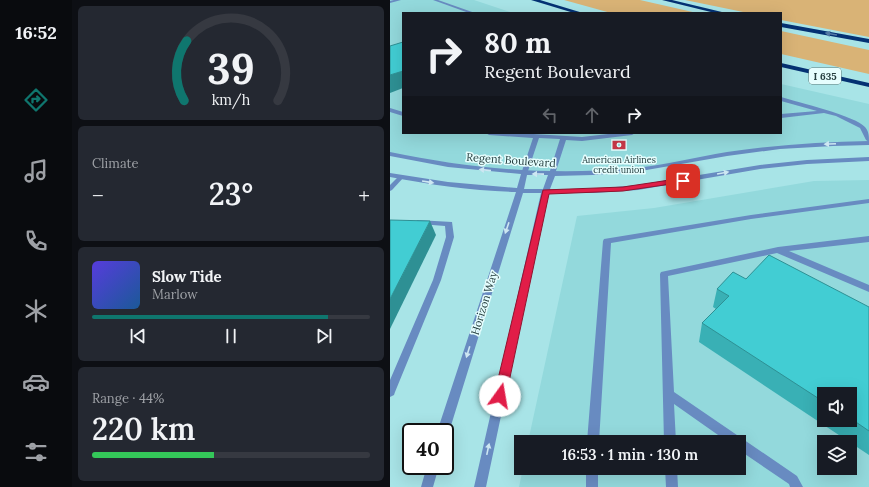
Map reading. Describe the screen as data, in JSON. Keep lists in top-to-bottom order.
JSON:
{
  "streets": {
    "highway": ["I 635"],
    "street": ["Regent Boulevard", "Horizon Way"]
  },
  "crossings": [
    ["Regent Boulevard", "Horizon Way"]
  ],
  "places": {
    "bank": ["American Airlines credit union"]
  },
  "page": {
    "tabs": "16:52",
    "turn": ["80 m", "Regent Boulevard"],
    "tile": [
      "Climate",
      ["Range · 44%", "220 km"]
    ],
    "heat": ["−", "23°", "+"],
    "song": ["Slow Tide", "Marlow"],
    "limit": "40",
    "trip": "16:53 · 1 min · 130 m",
    "gauge": ["39", "km/h"]
  }
}
